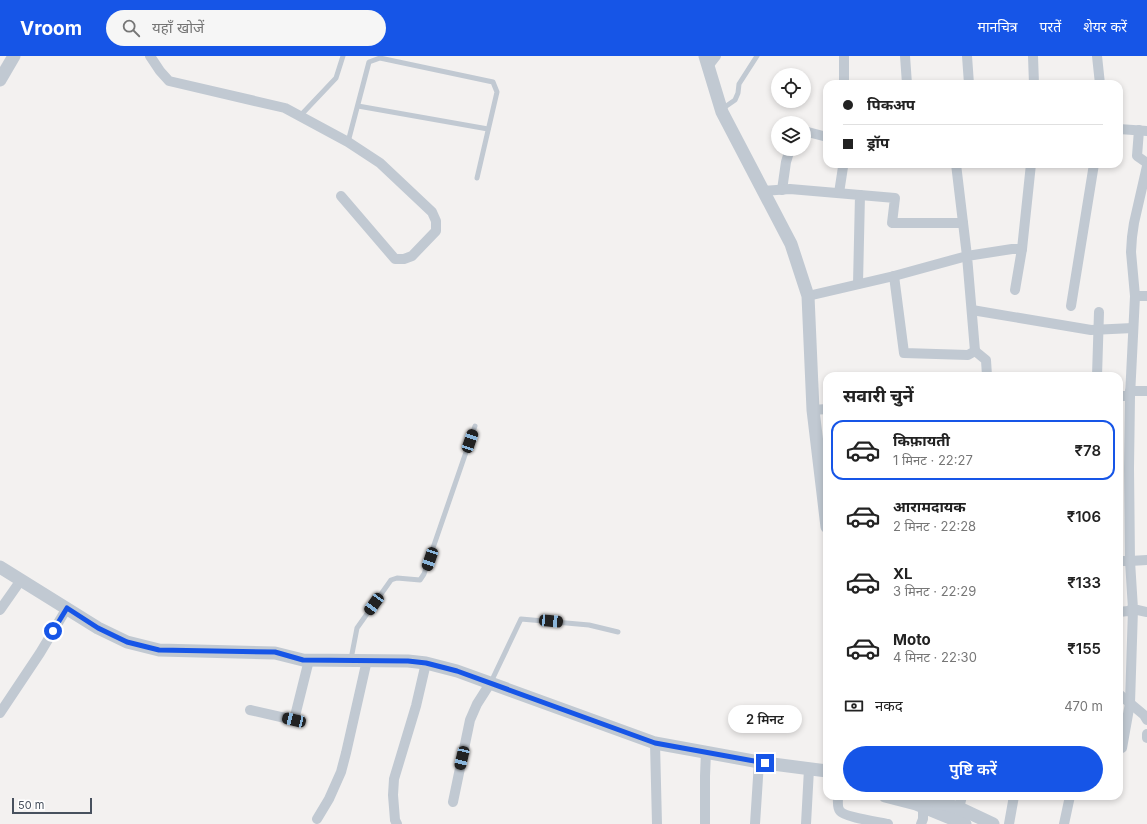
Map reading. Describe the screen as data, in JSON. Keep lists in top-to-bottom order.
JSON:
{
  "scale_bar": "50 m",
  "page": {
    "header": "Vroom",
    "search": "यहाँ खोजें",
    "nav": ["मानचित्र", "परतें", "शेयर करें"],
    "banner": ["पिकअप", "ड्रॉप"],
    "heading": "सवारी चुनें",
    "list": [
      {
        "name": "किफ़ायती",
        "note": "1 मिनट · 22:27",
        "value": "₹78"
      },
      {
        "name": "आरामदायक",
        "note": "2 मिनट · 22:28",
        "value": "₹106"
      },
      {
        "name": "XL",
        "note": "3 मिनट · 22:29",
        "value": "₹133"
      },
      {
        "name": "Moto",
        "note": "4 मिनट · 22:30",
        "value": "₹155"
      }
    ],
    "pay": ["नकद", "470 m"],
    "bubble": "2 मिनट",
    "buttons": "पुष्टि करें",
    "scale": "50 m"
  }
}
